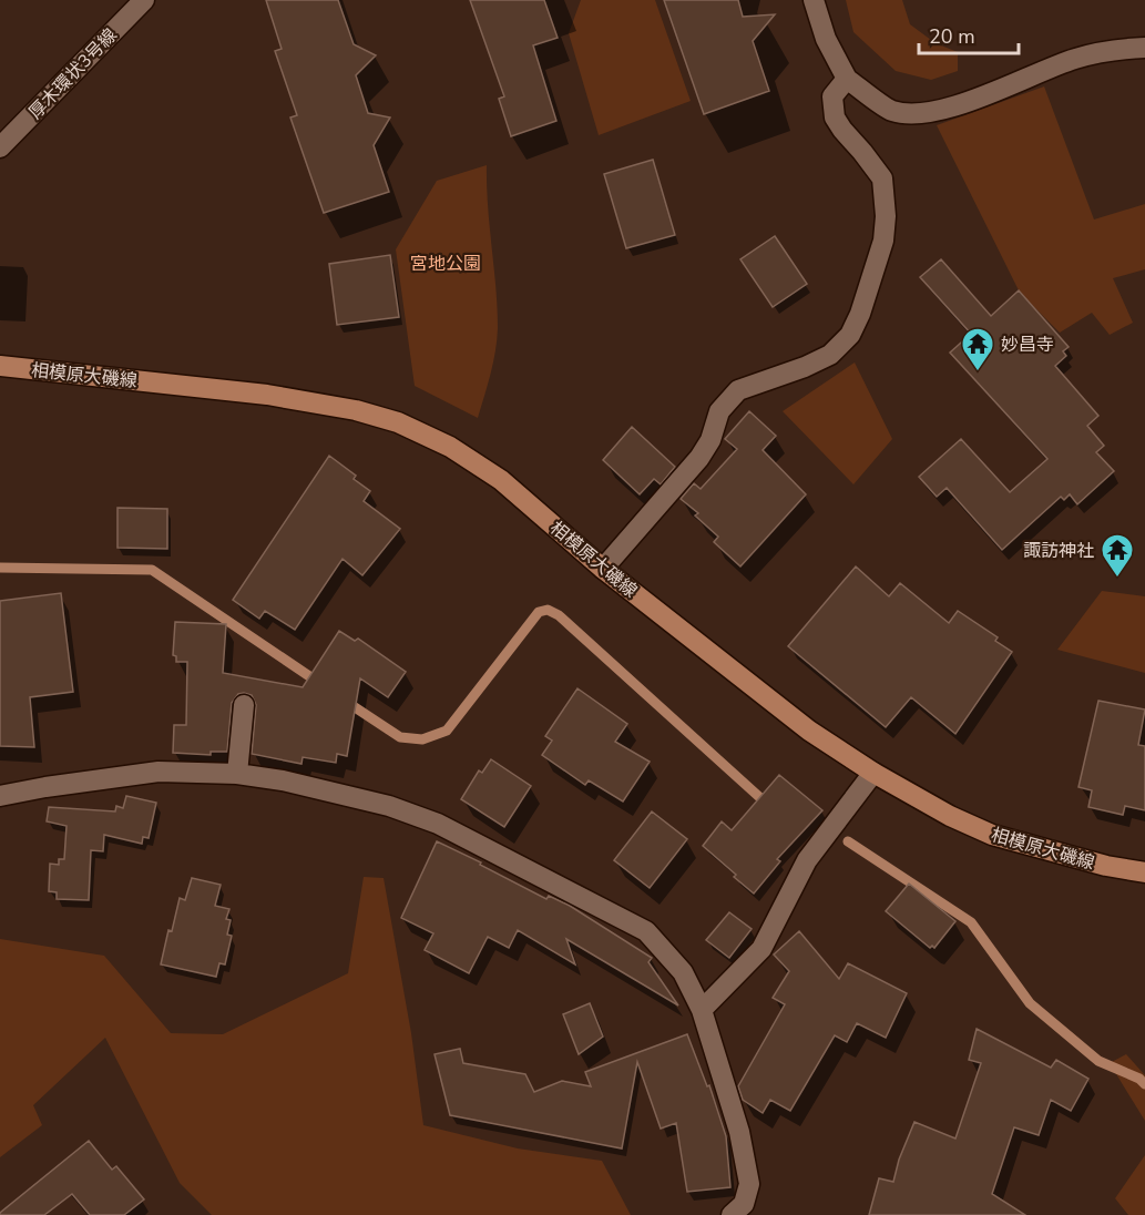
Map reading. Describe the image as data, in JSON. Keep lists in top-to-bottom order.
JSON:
{
  "streets": {
    "main road": ["相模原大磯線"],
    "street": ["厚木環状3号線"]
  },
  "parks": ["宮地公園"],
  "places": {
    "temple": ["妙昌寺", "諏訪神社"]
  },
  "scale_bar": "20 m"
}
